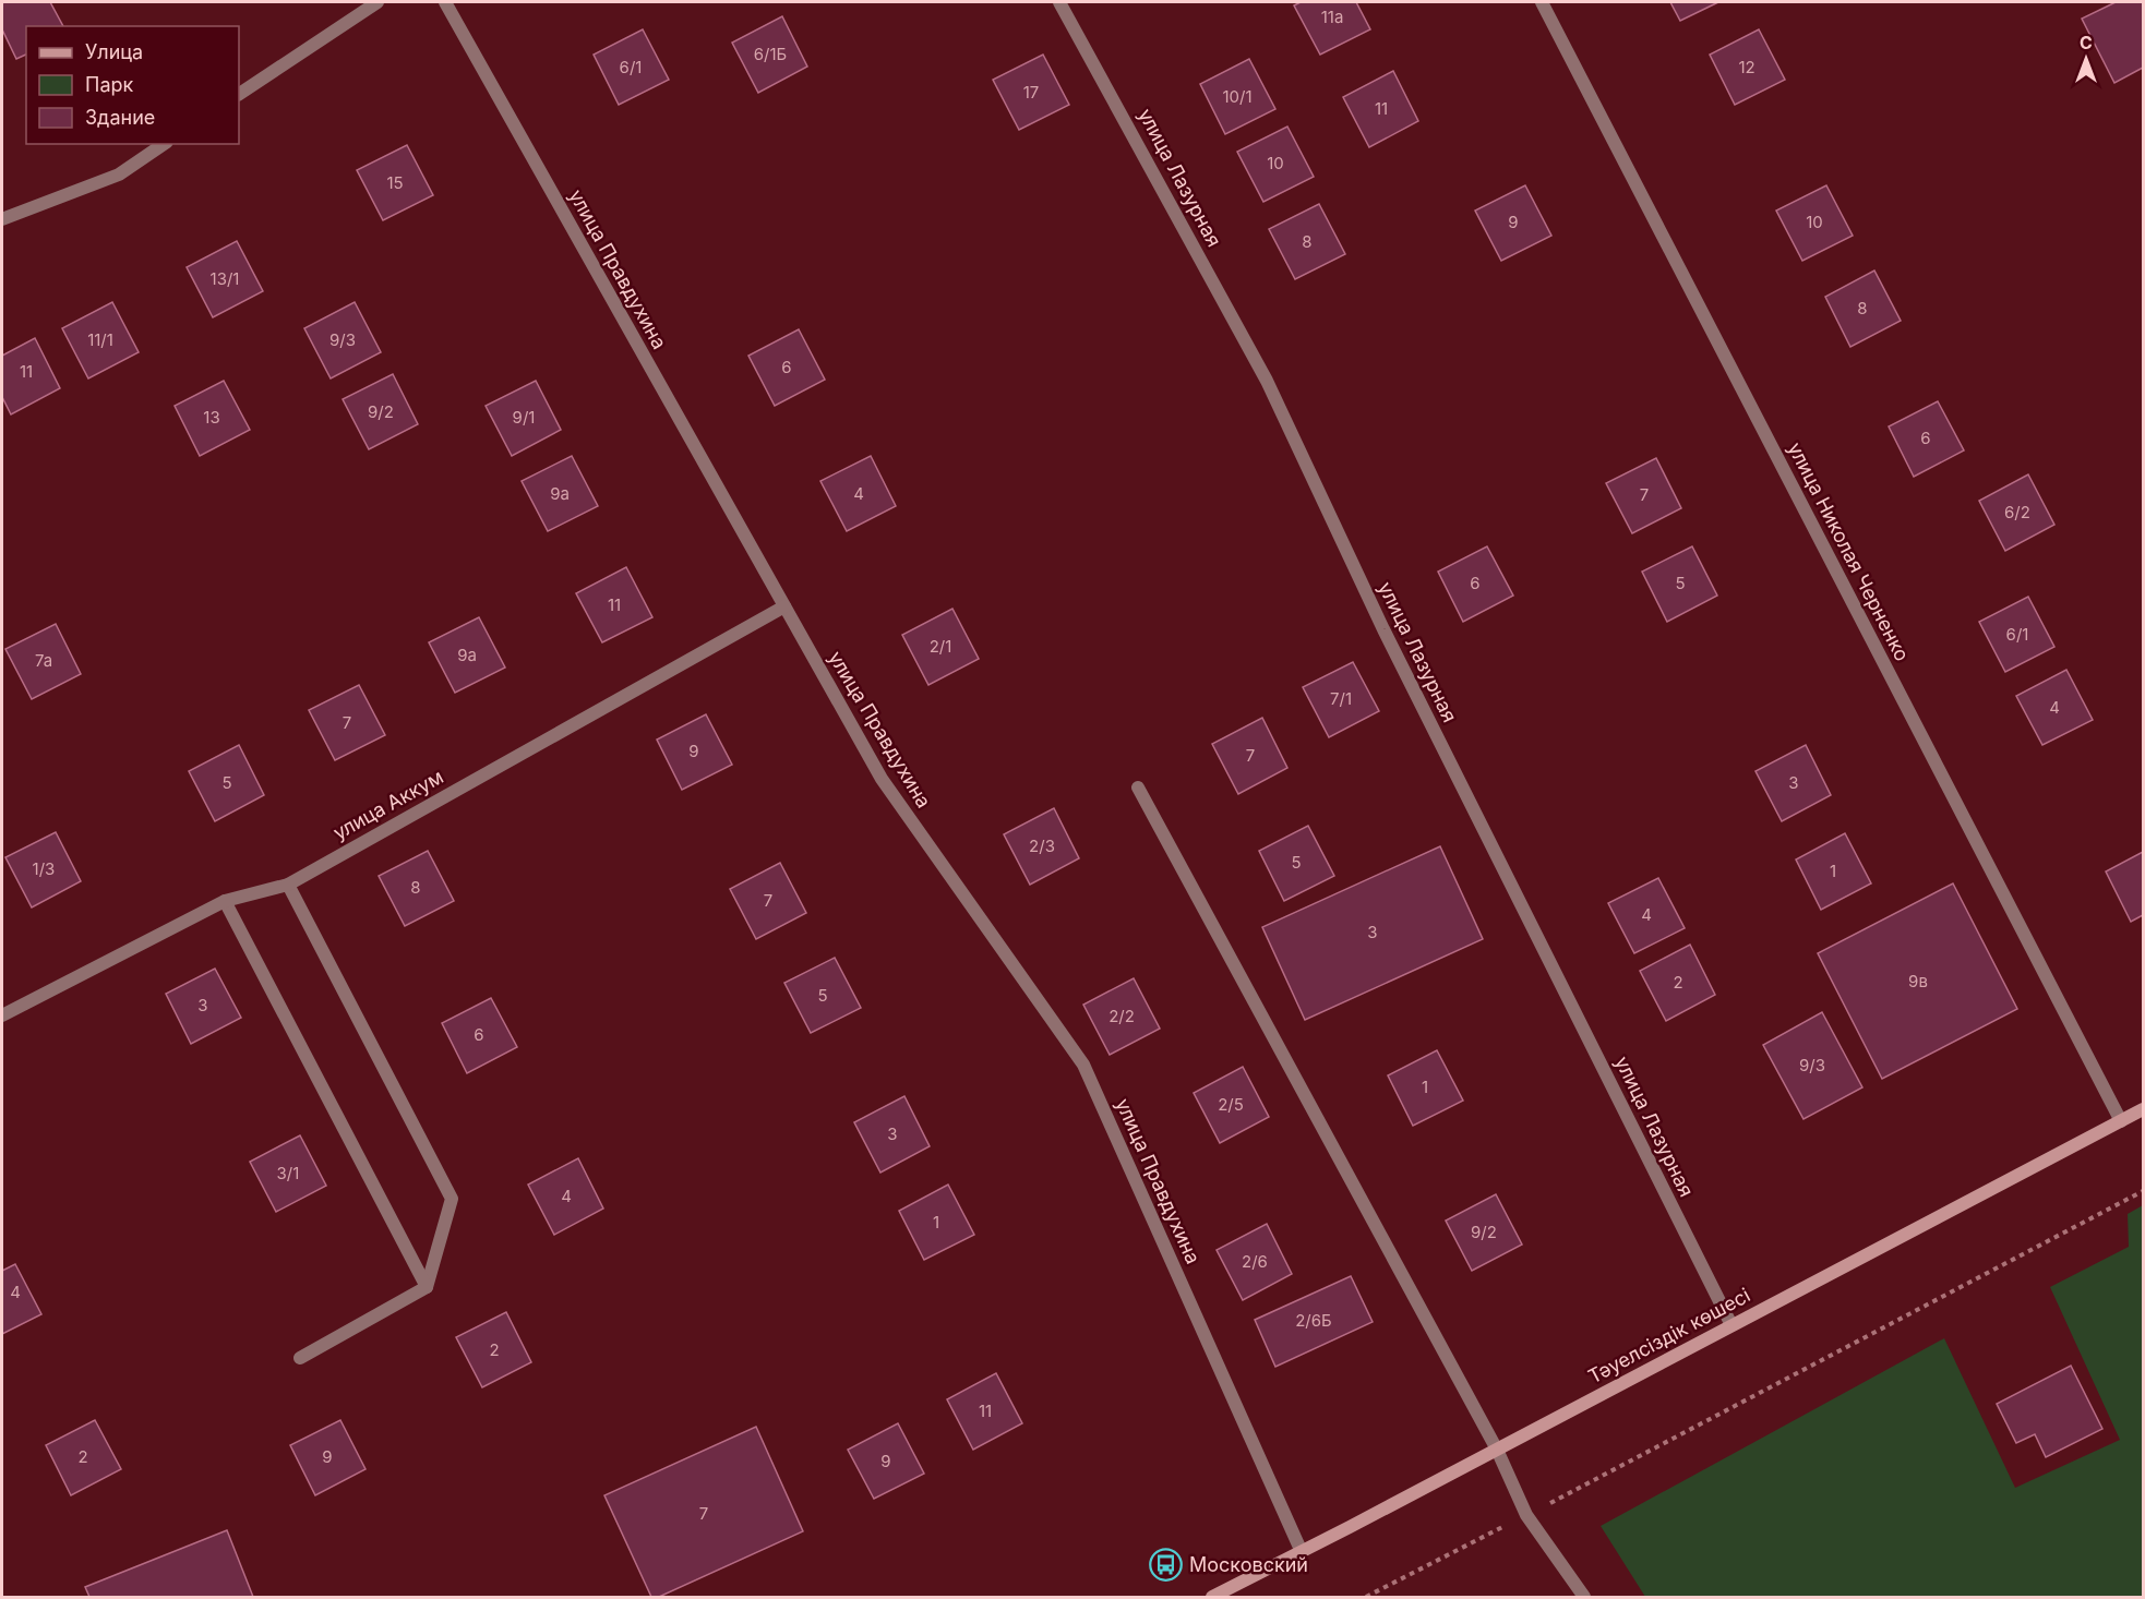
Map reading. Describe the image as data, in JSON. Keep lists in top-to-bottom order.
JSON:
{
  "streets": {
    "main road": ["Тәуелсіздік көшесі"],
    "street": [
      "улица Лазурная",
      "улица Правдухина",
      "улица Николая Черненко",
      "улица Аккум"
    ]
  },
  "crossings": [
    ["улица Лазурная", "Тәуелсіздік көшесі"],
    ["улица Правдухина", "улица Аккум"],
    ["улица Правдухина", "Тәуелсіздік көшесі"],
    ["улица Николая Черненко", "Тәуелсіздік көшесі"]
  ],
  "places": {
    "bus stop": ["Московский"]
  },
  "house_numbers": [
    "11а",
    "6/1Б",
    "6/1",
    "12",
    "17",
    "10/1",
    "11",
    "10",
    "15",
    "9",
    "10",
    "8",
    "13/1",
    "8",
    "11/1",
    "9/3",
    "6",
    "11",
    "9/2",
    "13",
    "9/1",
    "6",
    "9а",
    "4",
    "7",
    "6/2",
    "6",
    "5",
    "11",
    "6/1",
    "2/1",
    "9а",
    "7а",
    "7/1",
    "4",
    "7",
    "9",
    "7",
    "5",
    "3",
    "2/3",
    "5",
    "1/3",
    "1",
    "8",
    "7",
    "4",
    "3",
    "9в",
    "2",
    "5",
    "3",
    "2/2",
    "6",
    "9/3",
    "1",
    "2/5",
    "3",
    "3/1",
    "4",
    "1",
    "9/2",
    "2/6",
    "4",
    "2/6Б",
    "2",
    "11",
    "2",
    "9",
    "9",
    "7"
  ],
  "legend": ["Улица", "Парк", "Здание"],
  "north": "top"
}
